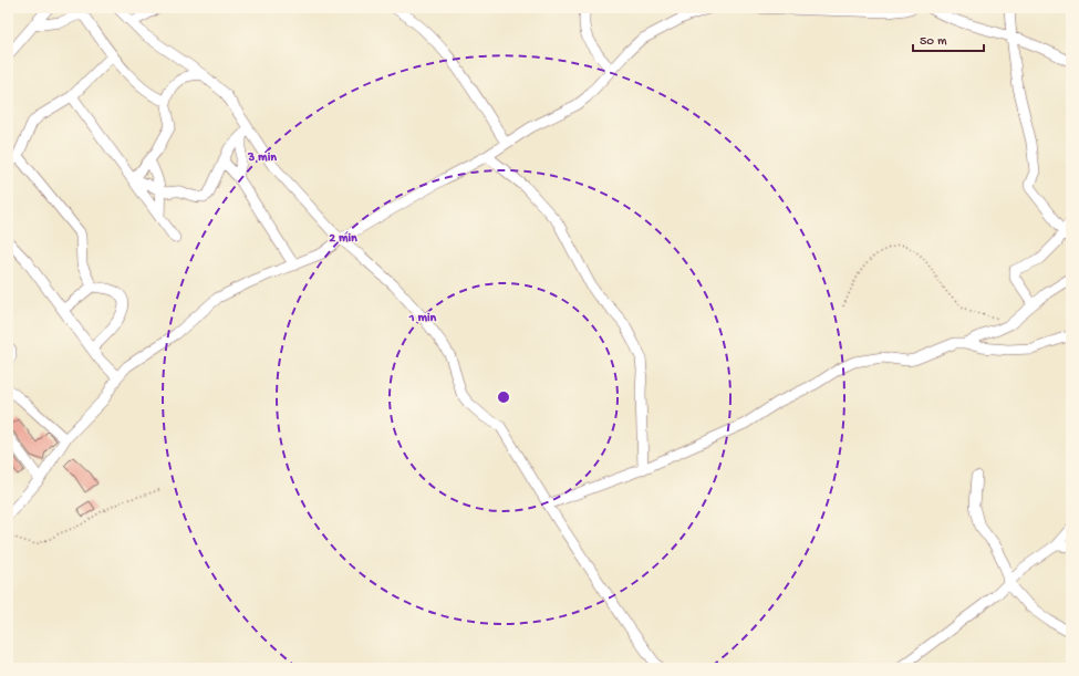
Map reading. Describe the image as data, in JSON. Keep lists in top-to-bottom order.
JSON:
{
  "scale_bar": "50 m",
  "rings": ["3 min", "2 min", "1 min"]
}
